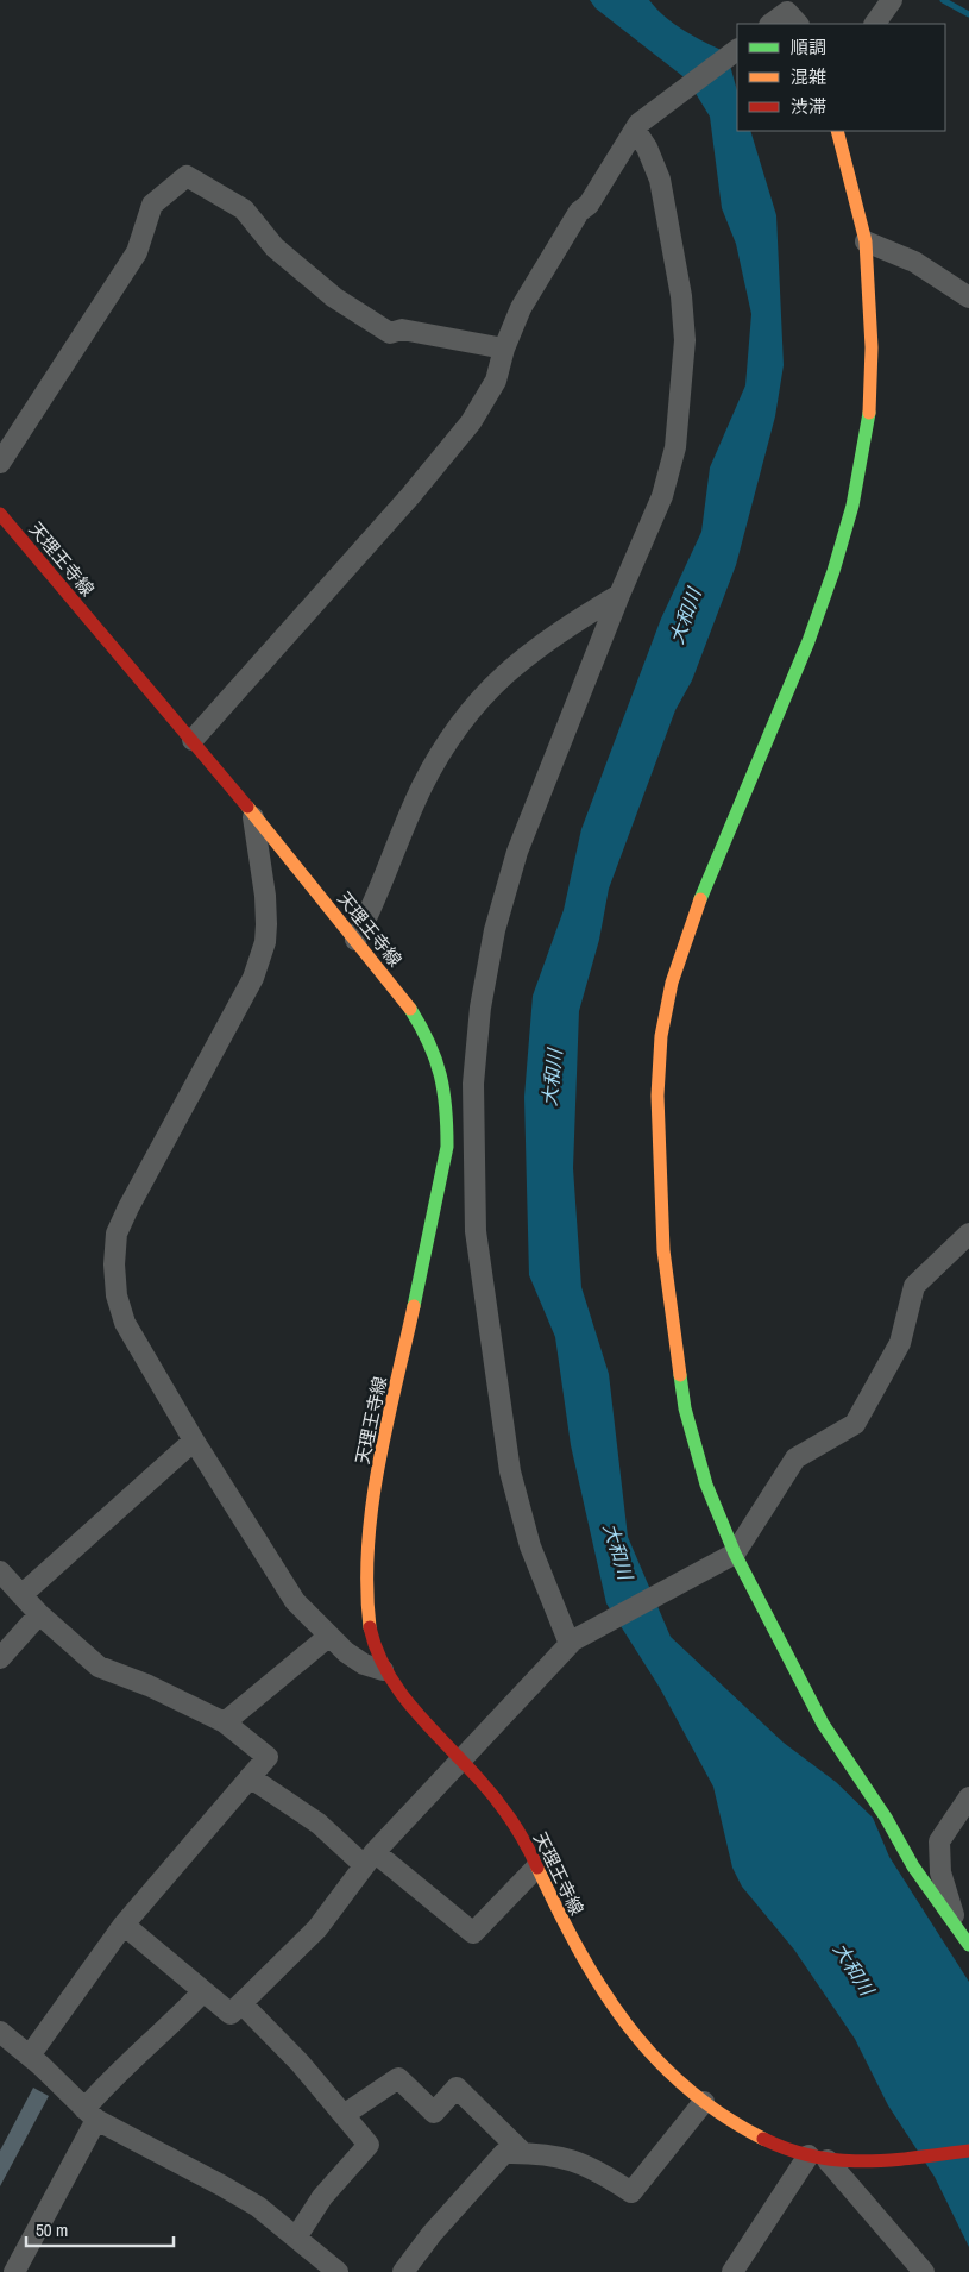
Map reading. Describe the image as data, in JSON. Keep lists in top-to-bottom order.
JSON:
{
  "streets": {
    "main road": ["天理王寺線"]
  },
  "water": ["大和川"],
  "legend": ["順調", "混雑", "渋滞"],
  "scale_bar": "50 m"
}
